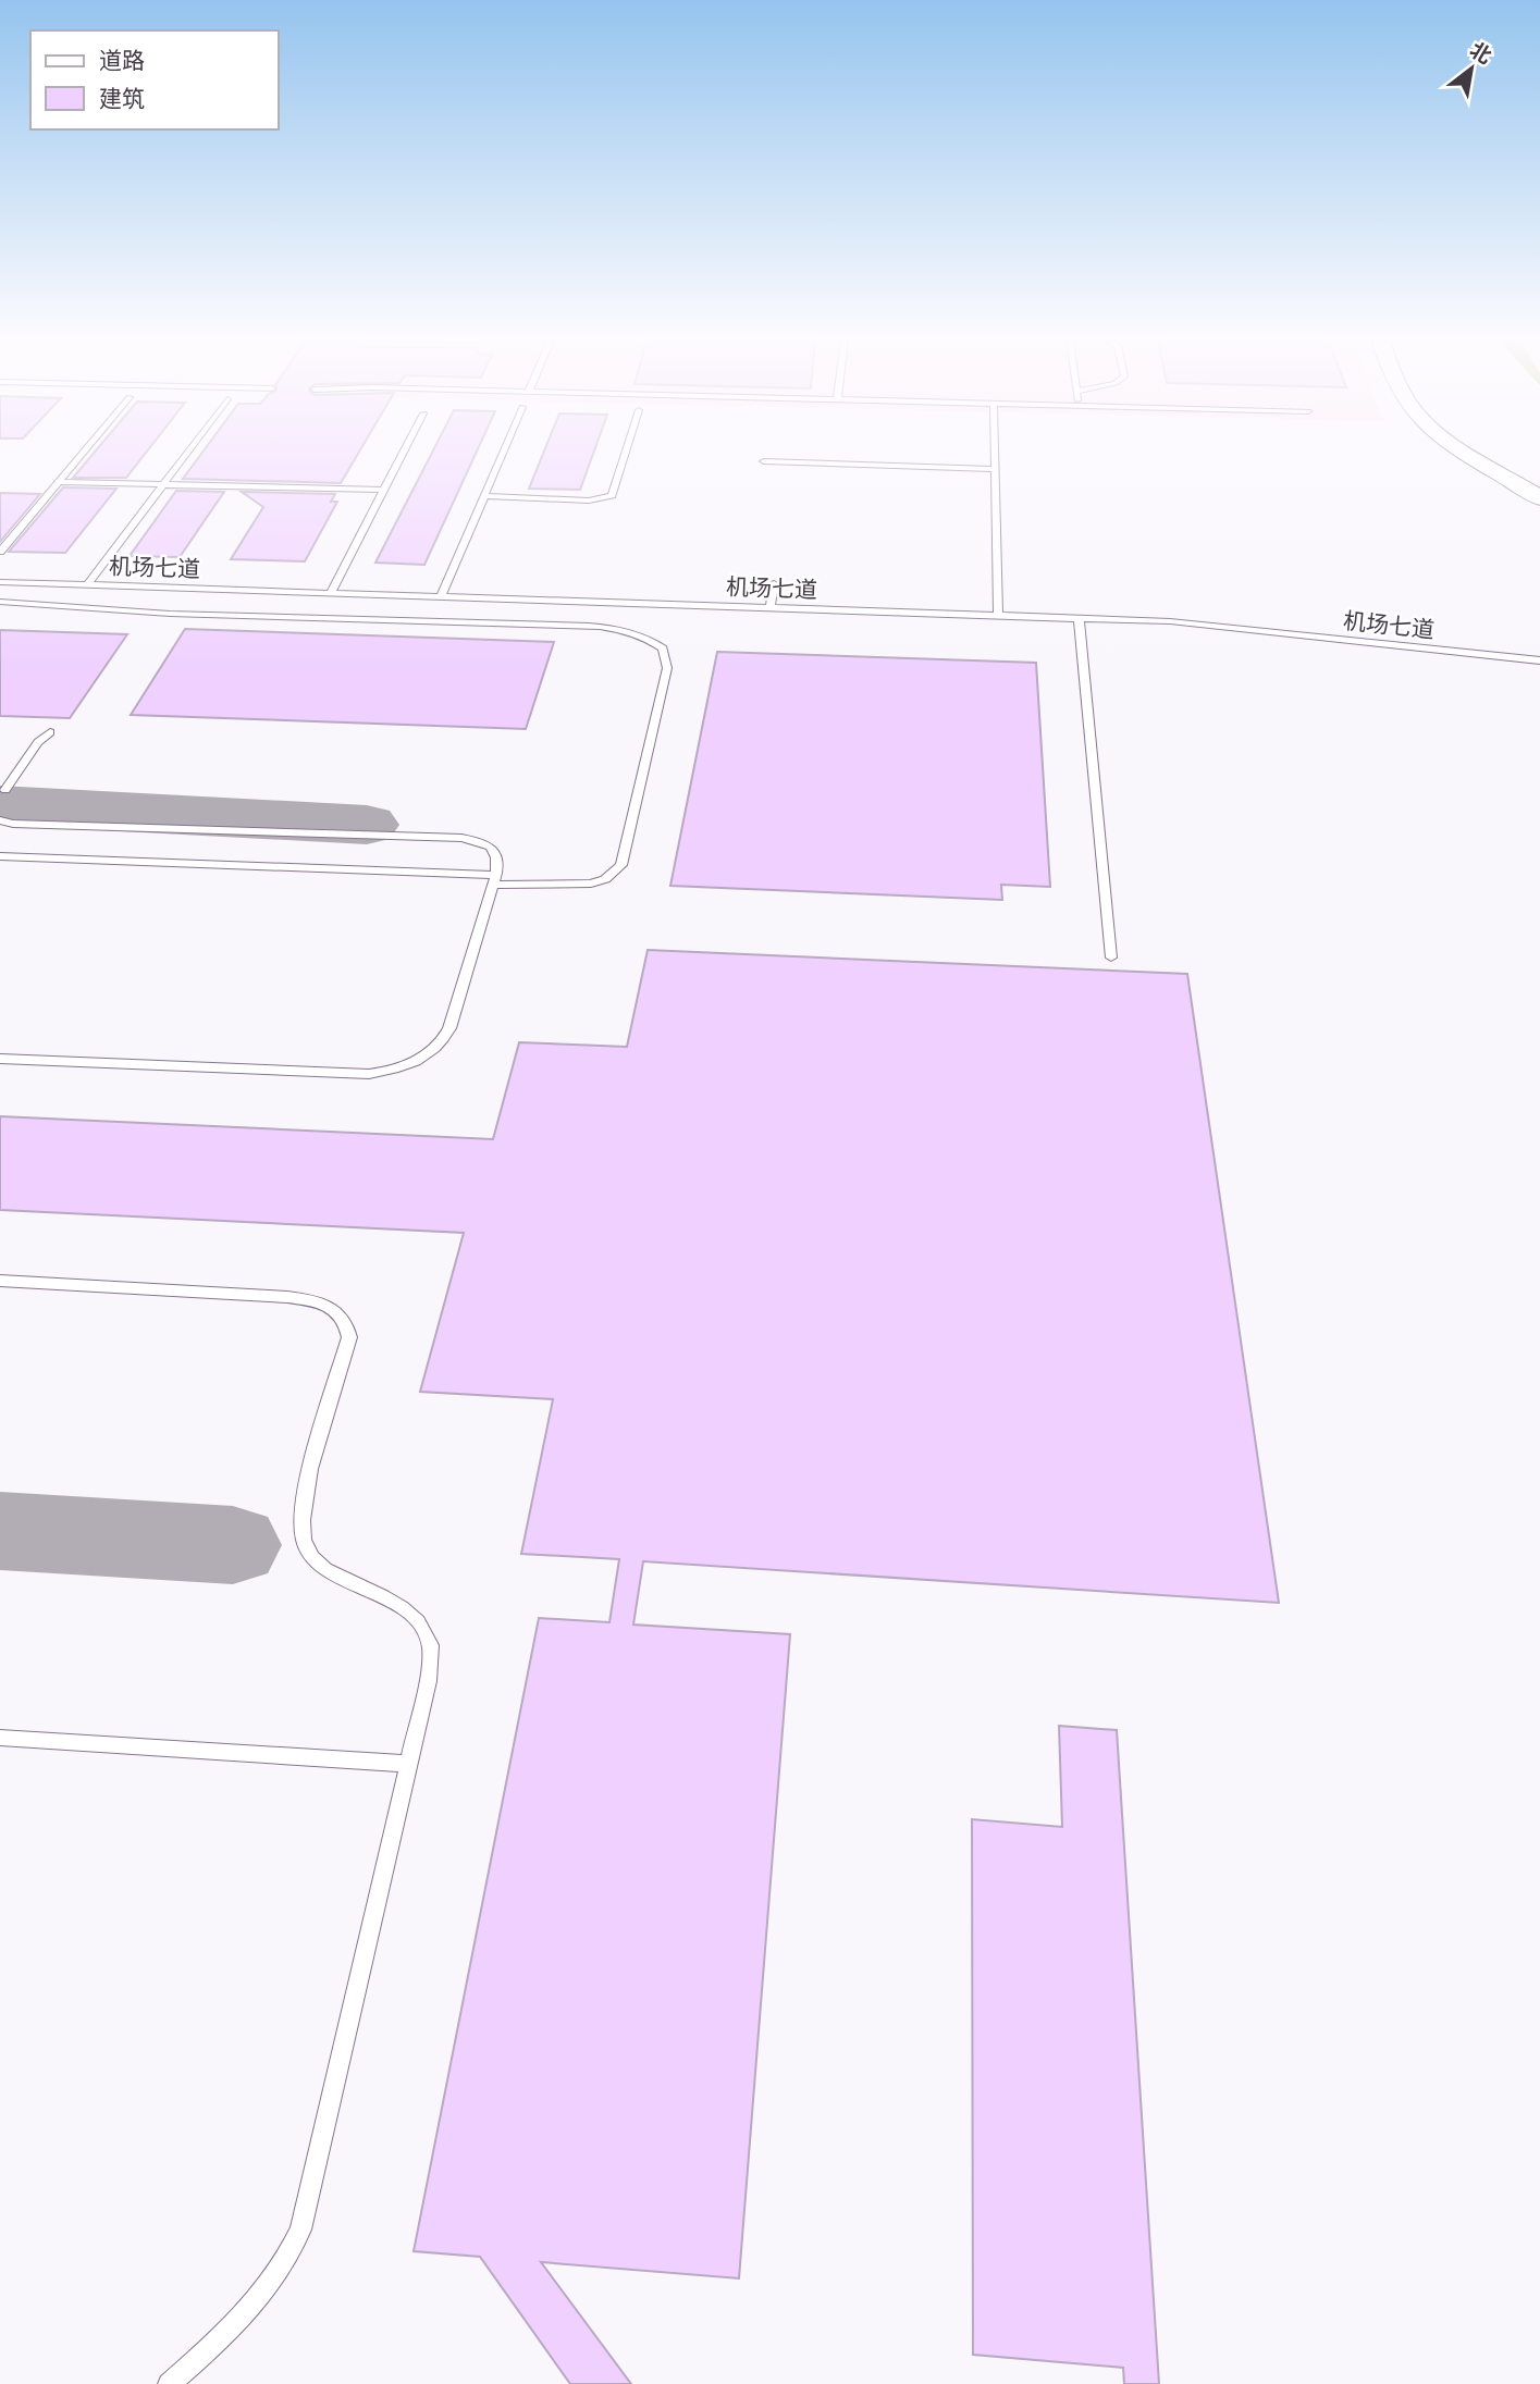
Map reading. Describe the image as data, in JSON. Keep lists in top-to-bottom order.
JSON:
{
  "streets": {
    "lane": ["机场七道"]
  },
  "legend": ["道路", "建筑"],
  "north": "top right"
}
